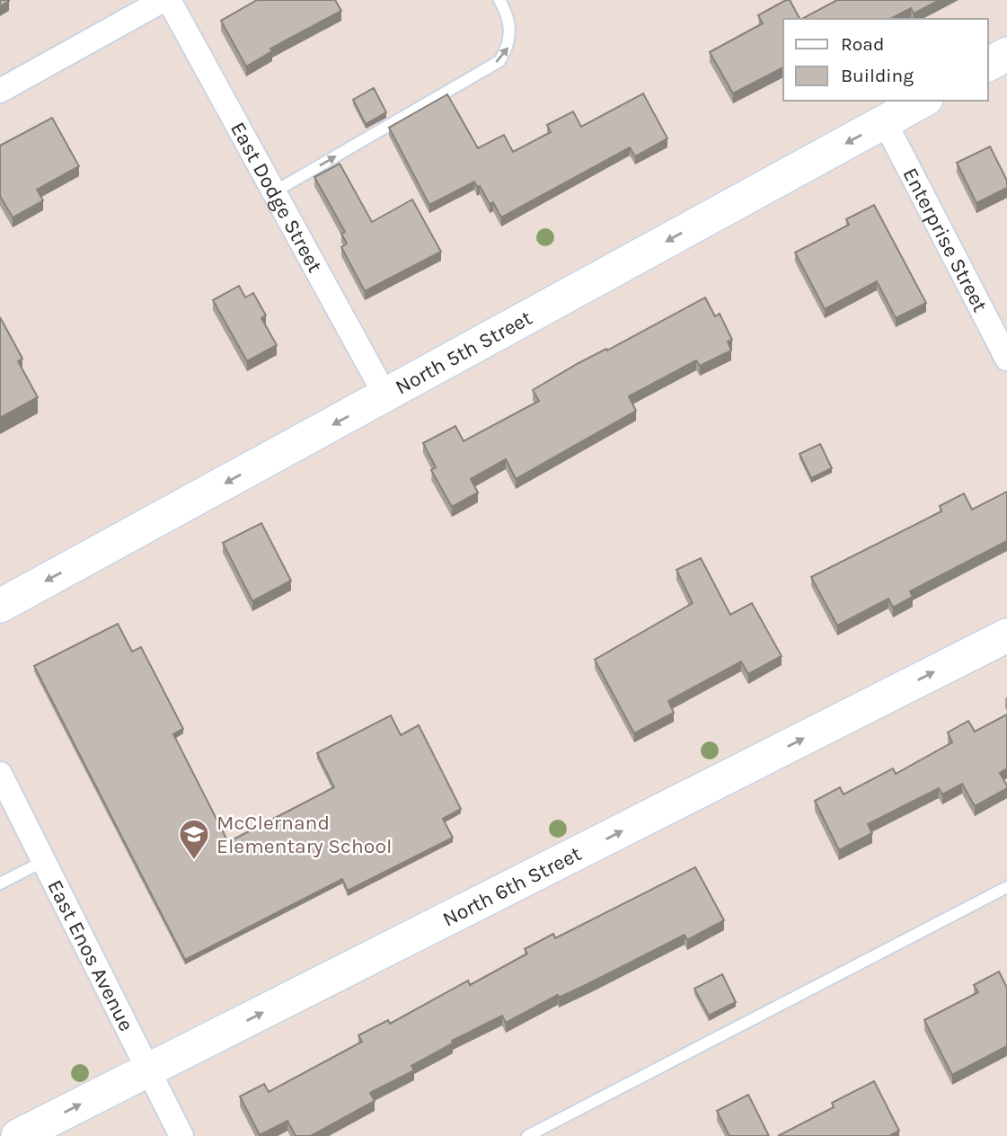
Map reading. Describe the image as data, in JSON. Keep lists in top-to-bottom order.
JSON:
{
  "streets": {
    "main road": ["North 5th Street", "North 6th Street"],
    "street": ["East Dodge Street", "Enterprise Street", "East Enos Avenue"]
  },
  "crossings": [
    ["East Dodge Street", "North 5th Street"],
    ["Enterprise Street", "North 5th Street"],
    ["North 6th Street", "East Enos Avenue"]
  ],
  "one_way": ["North 5th Street", "North 6th Street"],
  "places": {
    "school or university": ["McClernand Elementary School"]
  },
  "legend": ["Road", "Building"]
}
